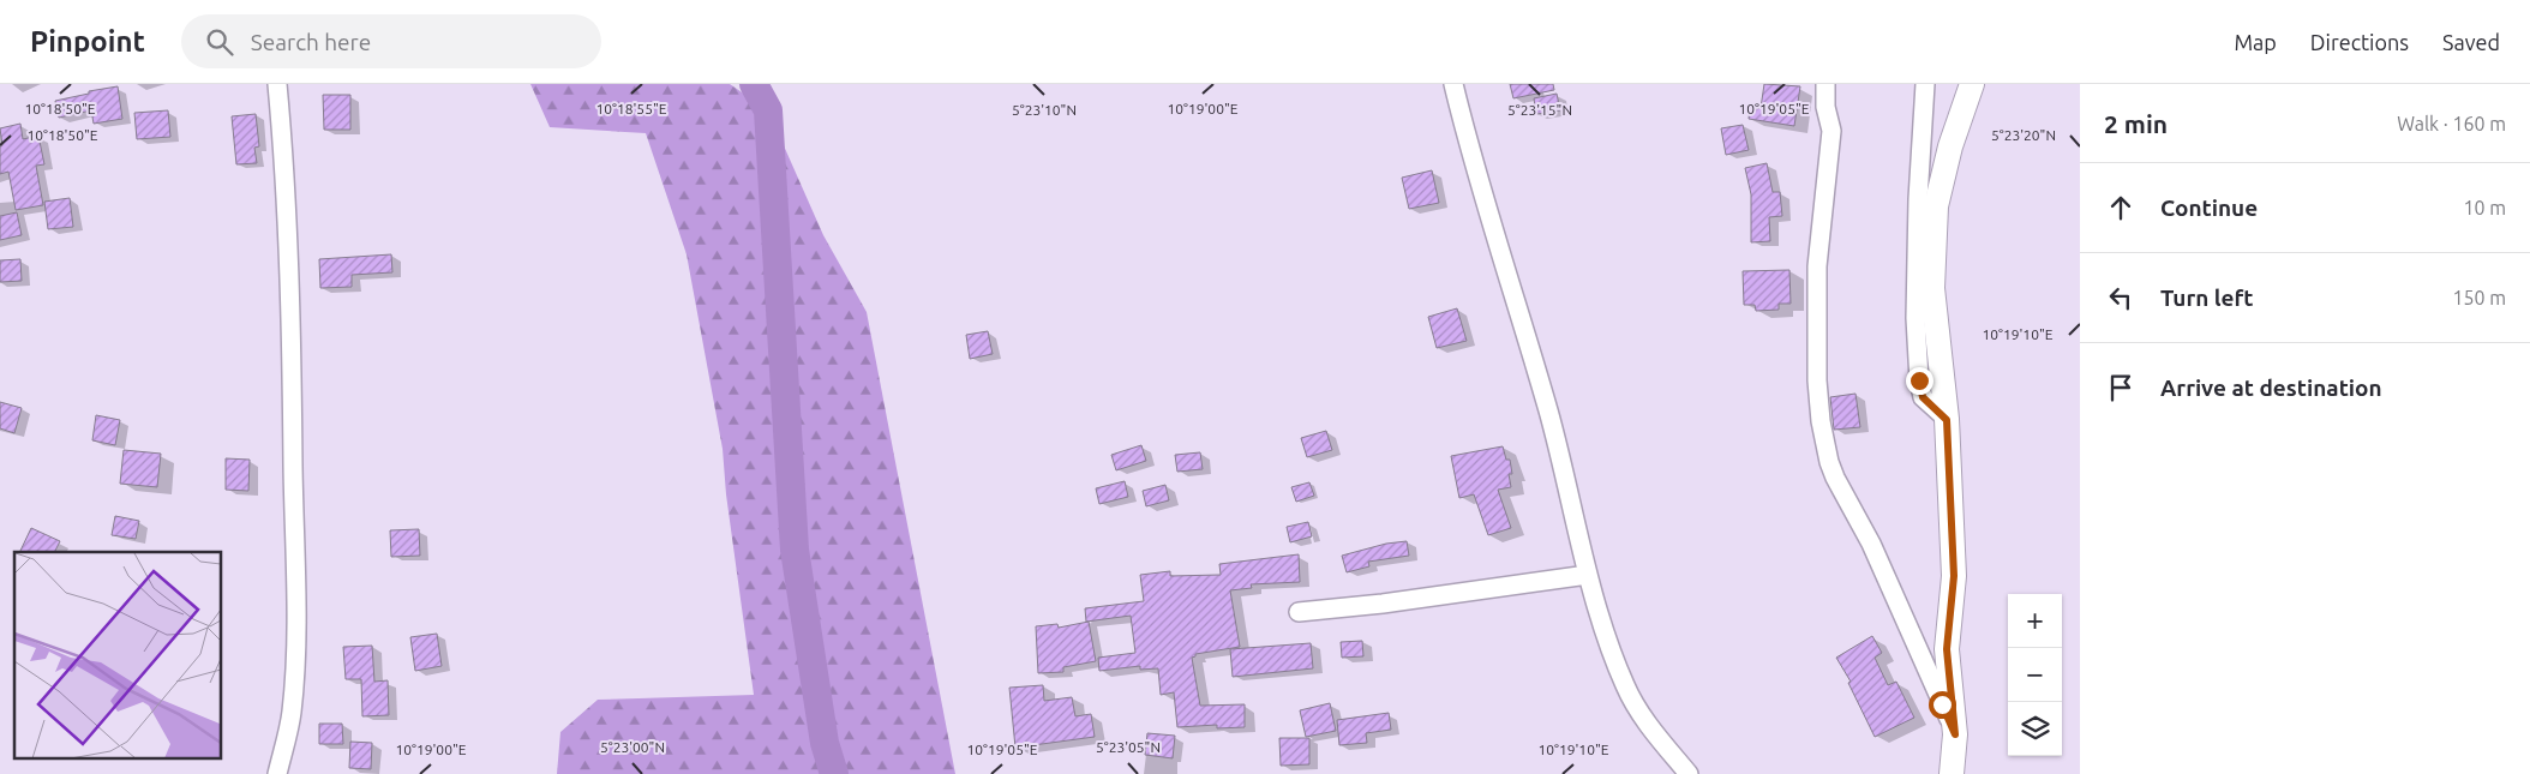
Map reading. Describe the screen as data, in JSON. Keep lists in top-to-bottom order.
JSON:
{
  "page": {
    "header": "Pinpoint",
    "search": "Search here",
    "nav": ["Map", "Directions", "Saved"],
    "heading": ["2 min", "Walk · 160 m"],
    "list": [
      ["Continue", "10 m"],
      ["Turn left", "150 m"],
      "Arrive at destination"
    ],
    "map_buttons": ["+", "−"]
  },
  "coordinates": [
    "10°18'50\"E",
    "10°18'55\"E",
    "10°19'00\"E",
    "10°19'05\"E",
    "5°23'10\"N",
    "5°23'15\"N",
    "5°23'20\"N",
    "10°19'10\"E",
    "5°23'00\"N",
    "5°23'05\"N"
  ]
}
